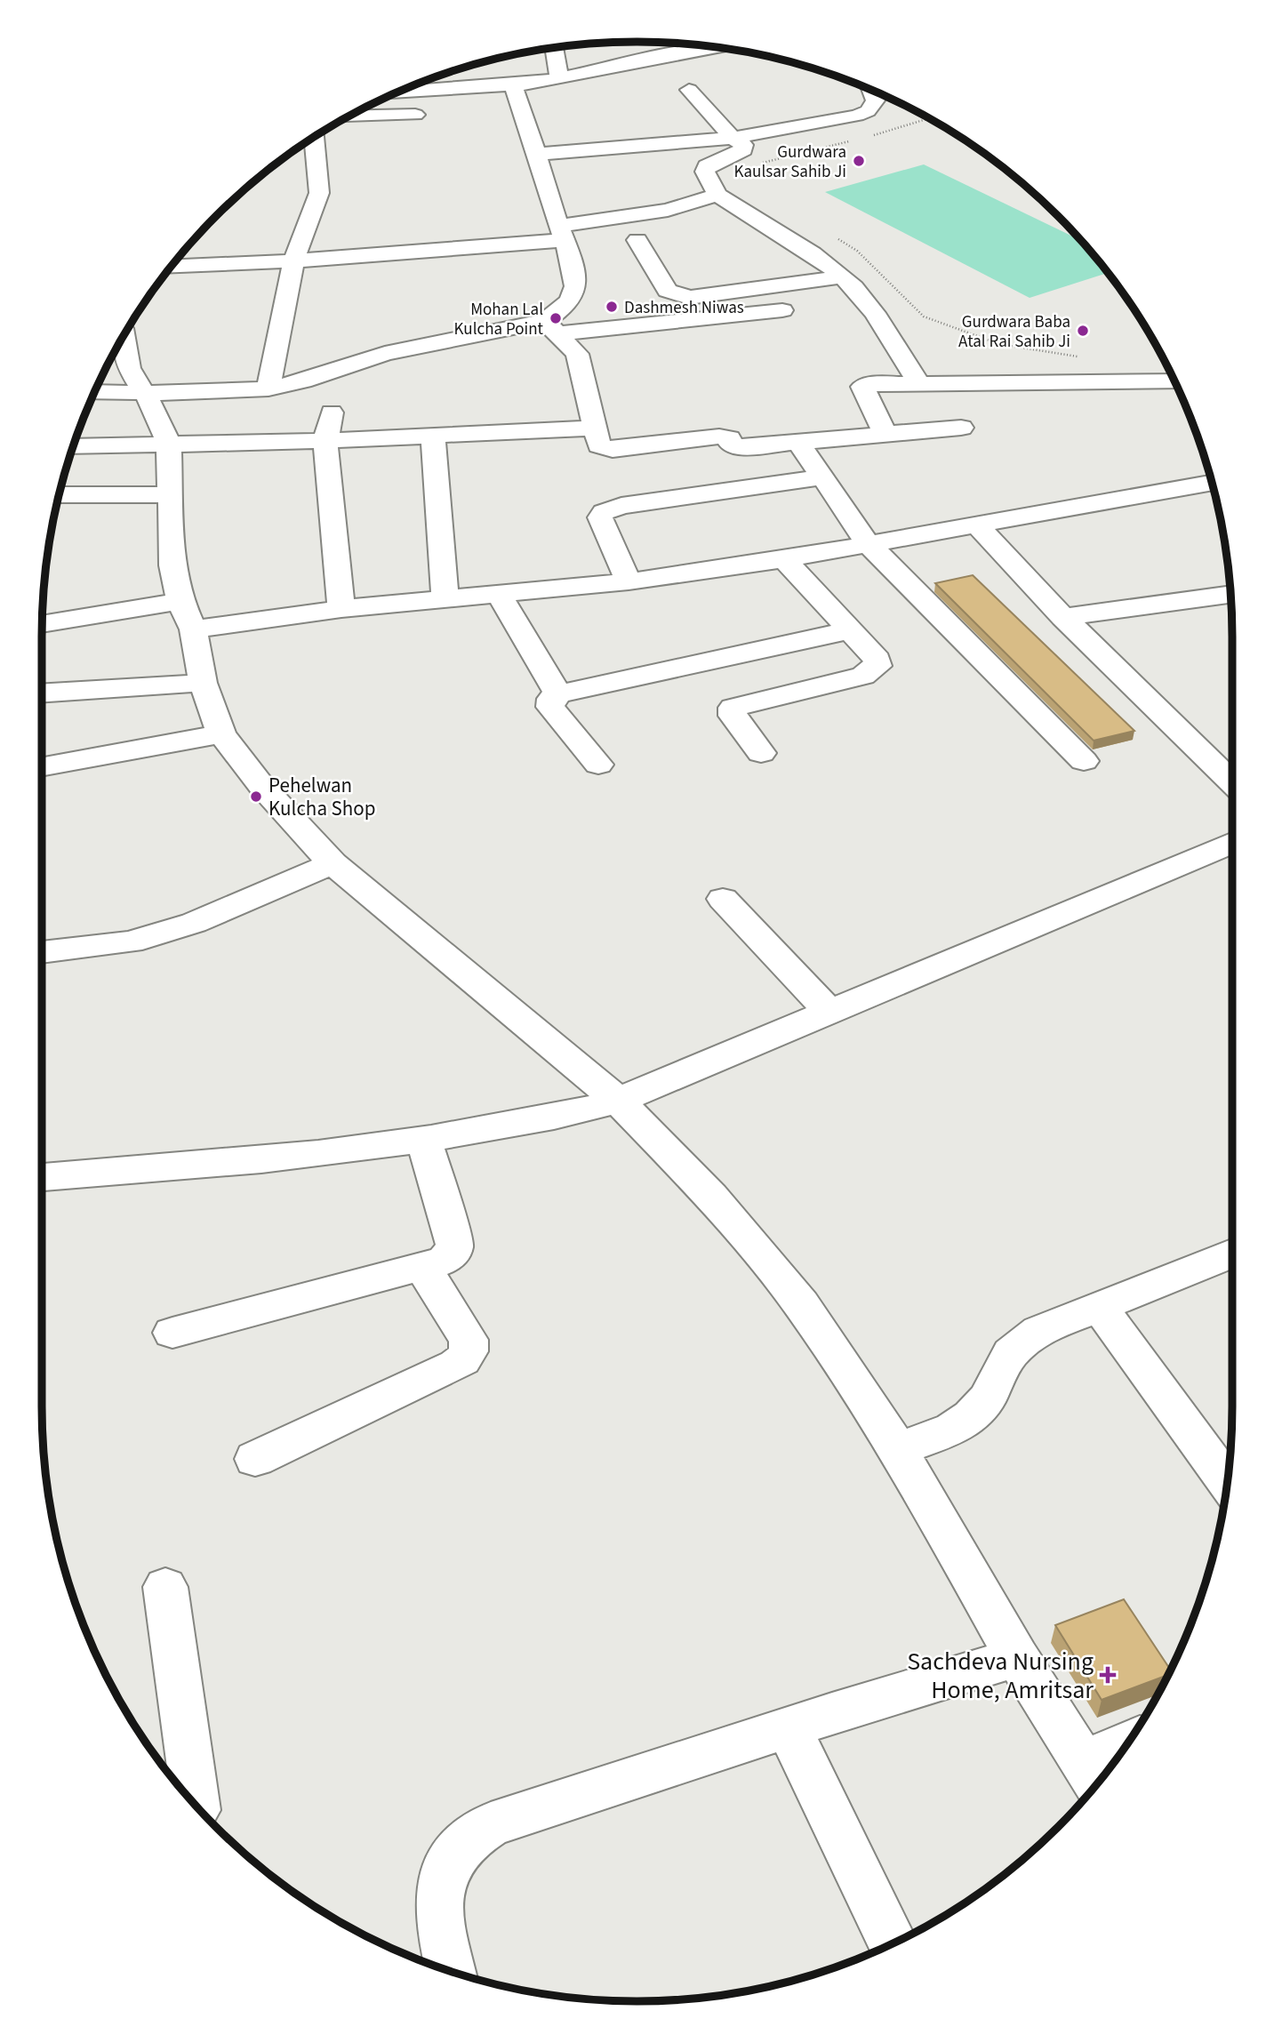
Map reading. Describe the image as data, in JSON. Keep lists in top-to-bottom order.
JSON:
{
  "places": {
    "other": [
      "Gurdwara Kaulsar Sahib Ji",
      "Dashmesh Niwas",
      "Mohan Lal Kulcha Point",
      "Gurdwara Baba Atal Rai Sahib Ji",
      "Pehelwan Kulcha Shop"
    ],
    "health": ["Sachdeva Nursing Home, Amritsar"]
  }
}
